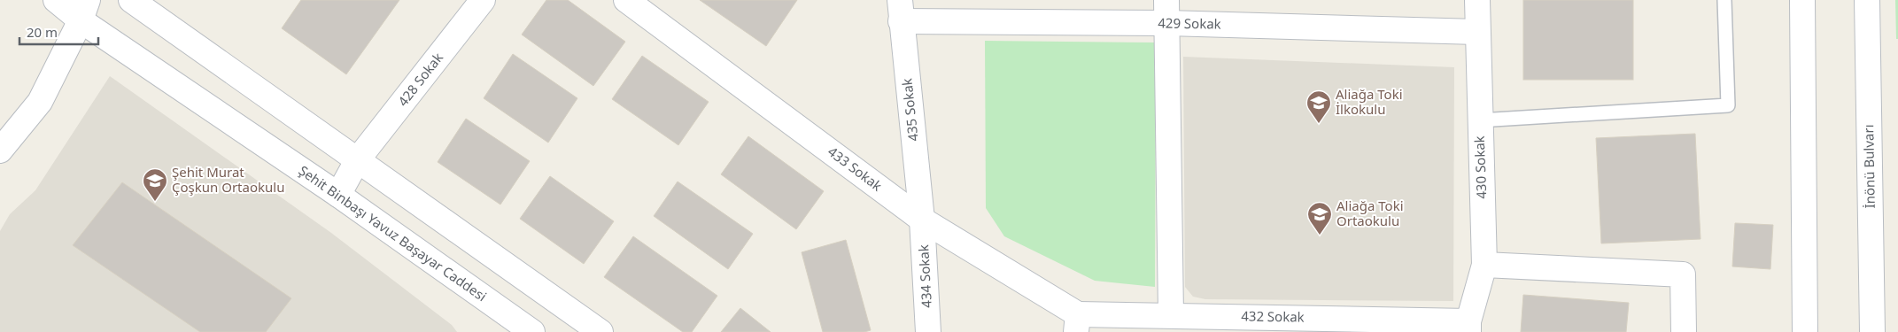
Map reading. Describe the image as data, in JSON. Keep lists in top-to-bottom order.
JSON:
{
  "streets": {
    "street": [
      "429 Sokak",
      "428 Sokak",
      "435 Sokak",
      "İnönü Bulvarı",
      "430 Sokak",
      "433 Sokak",
      "Şehit Binbaşı Yavuz Başayar Caddesi",
      "434 Sokak",
      "432 Sokak"
    ]
  },
  "crossings": [
    ["429 Sokak", "435 Sokak"],
    ["429 Sokak", "430 Sokak"],
    ["428 Sokak", "Şehit Binbaşı Yavuz Başayar Caddesi"],
    ["435 Sokak", "433 Sokak"],
    ["435 Sokak", "434 Sokak"],
    ["430 Sokak", "432 Sokak"],
    ["433 Sokak", "434 Sokak"],
    ["433 Sokak", "432 Sokak"]
  ],
  "places": {
    "school or university": ["Aliağa Toki İlkokulu", "Şehit Murat Çoşkun Ortaokulu", "Aliağa Toki Ortaokulu"]
  },
  "scale_bar": "20 m"
}
